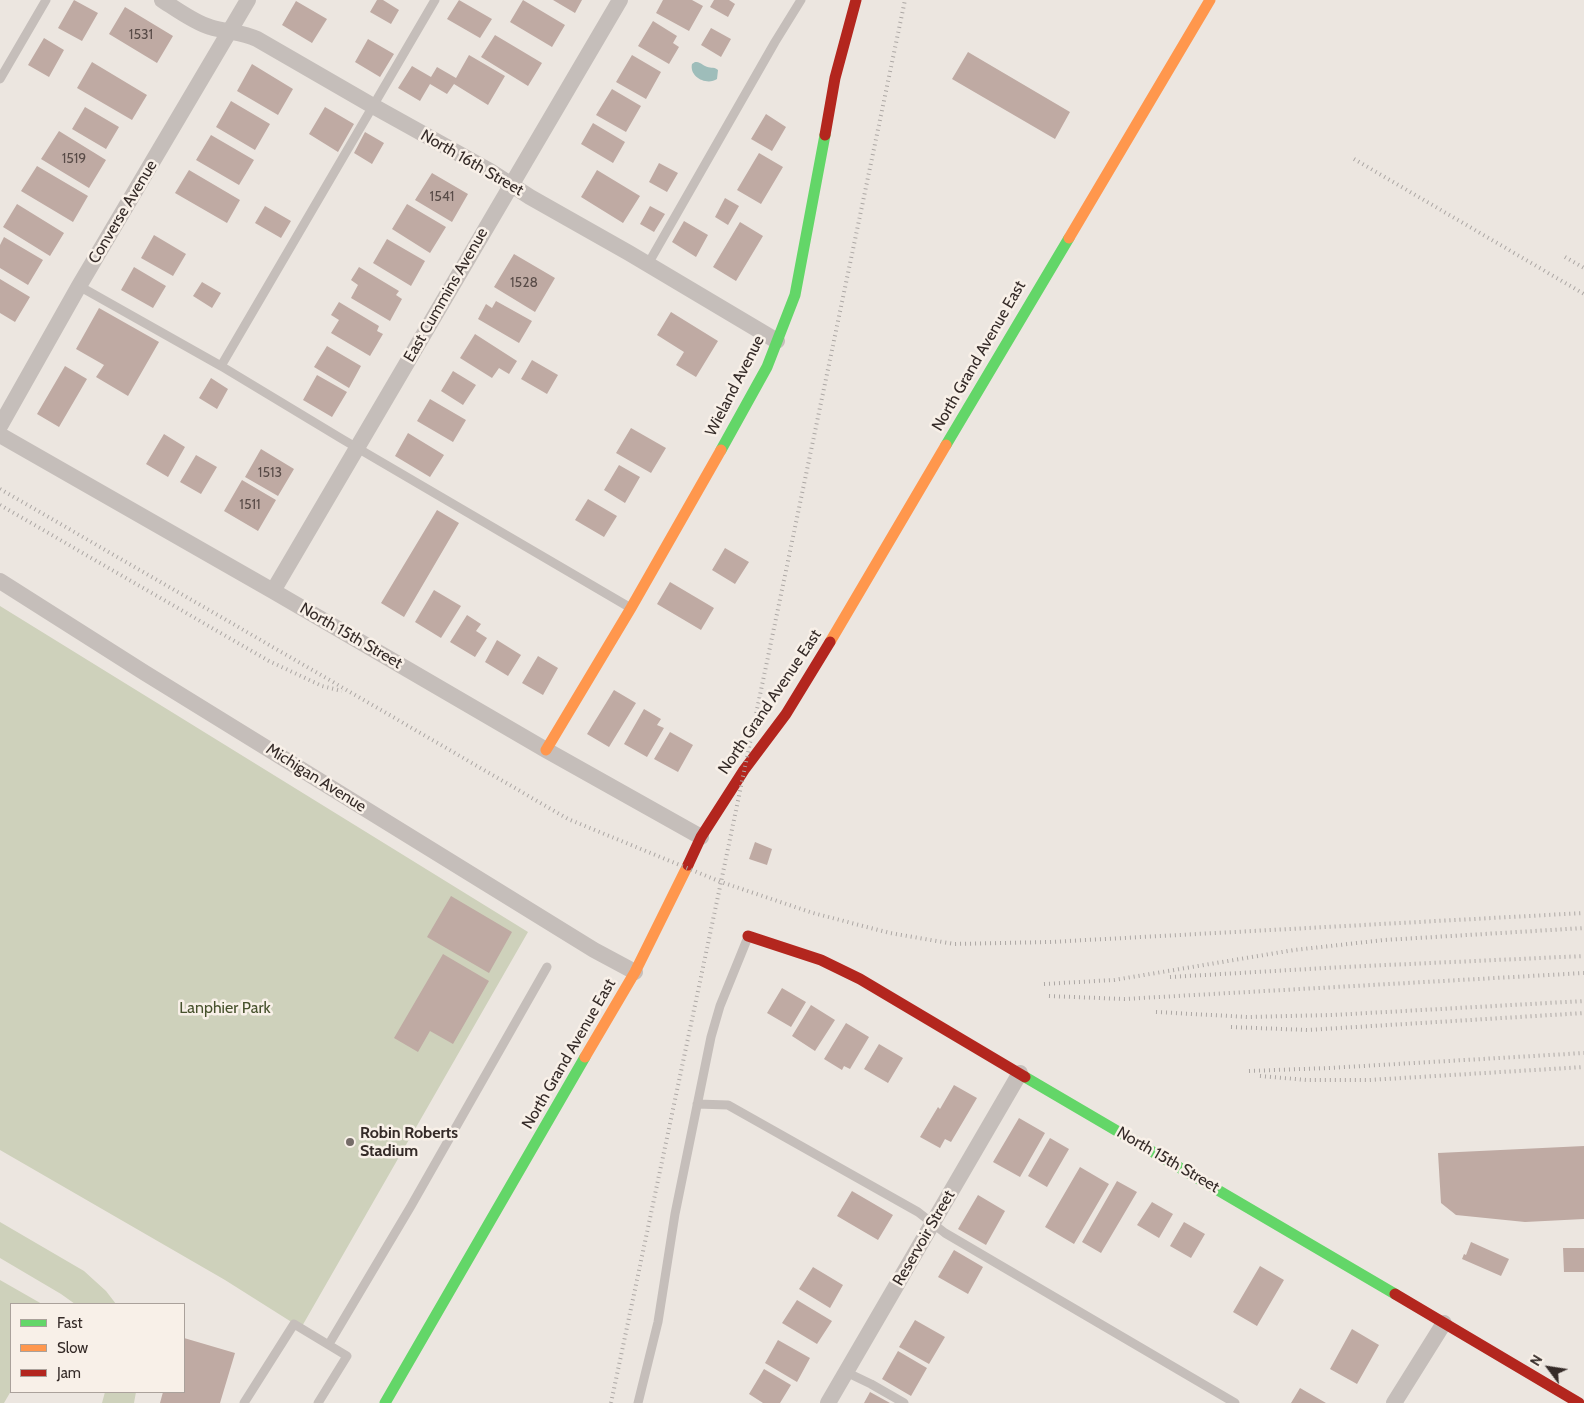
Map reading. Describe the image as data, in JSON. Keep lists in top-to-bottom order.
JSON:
{
  "streets": {
    "street": [
      "North 16th Street",
      "Converse Avenue",
      "East Cummins Avenue",
      "North Grand Avenue East",
      "Wieland Avenue",
      "North 15th Street",
      "Michigan Avenue",
      "Reservoir Street"
    ]
  },
  "crossings": [
    ["North 16th Street", "Converse Avenue"],
    ["North 16th Street", "East Cummins Avenue"],
    ["North 16th Street", "Wieland Avenue"],
    ["East Cummins Avenue", "North 15th Street"],
    ["North Grand Avenue East", "North 15th Street"],
    ["North Grand Avenue East", "Michigan Avenue"],
    ["Wieland Avenue", "North 15th Street"],
    ["North 15th Street", "Reservoir Street"]
  ],
  "parks": ["Lanphier Park"],
  "places": ["Robin Roberts Stadium"],
  "house_numbers": [
    "1531",
    "1519",
    "1541",
    "1528",
    "1513",
    "1511"
  ],
  "legend": ["Fast", "Slow", "Jam"],
  "north": "top left"
}
